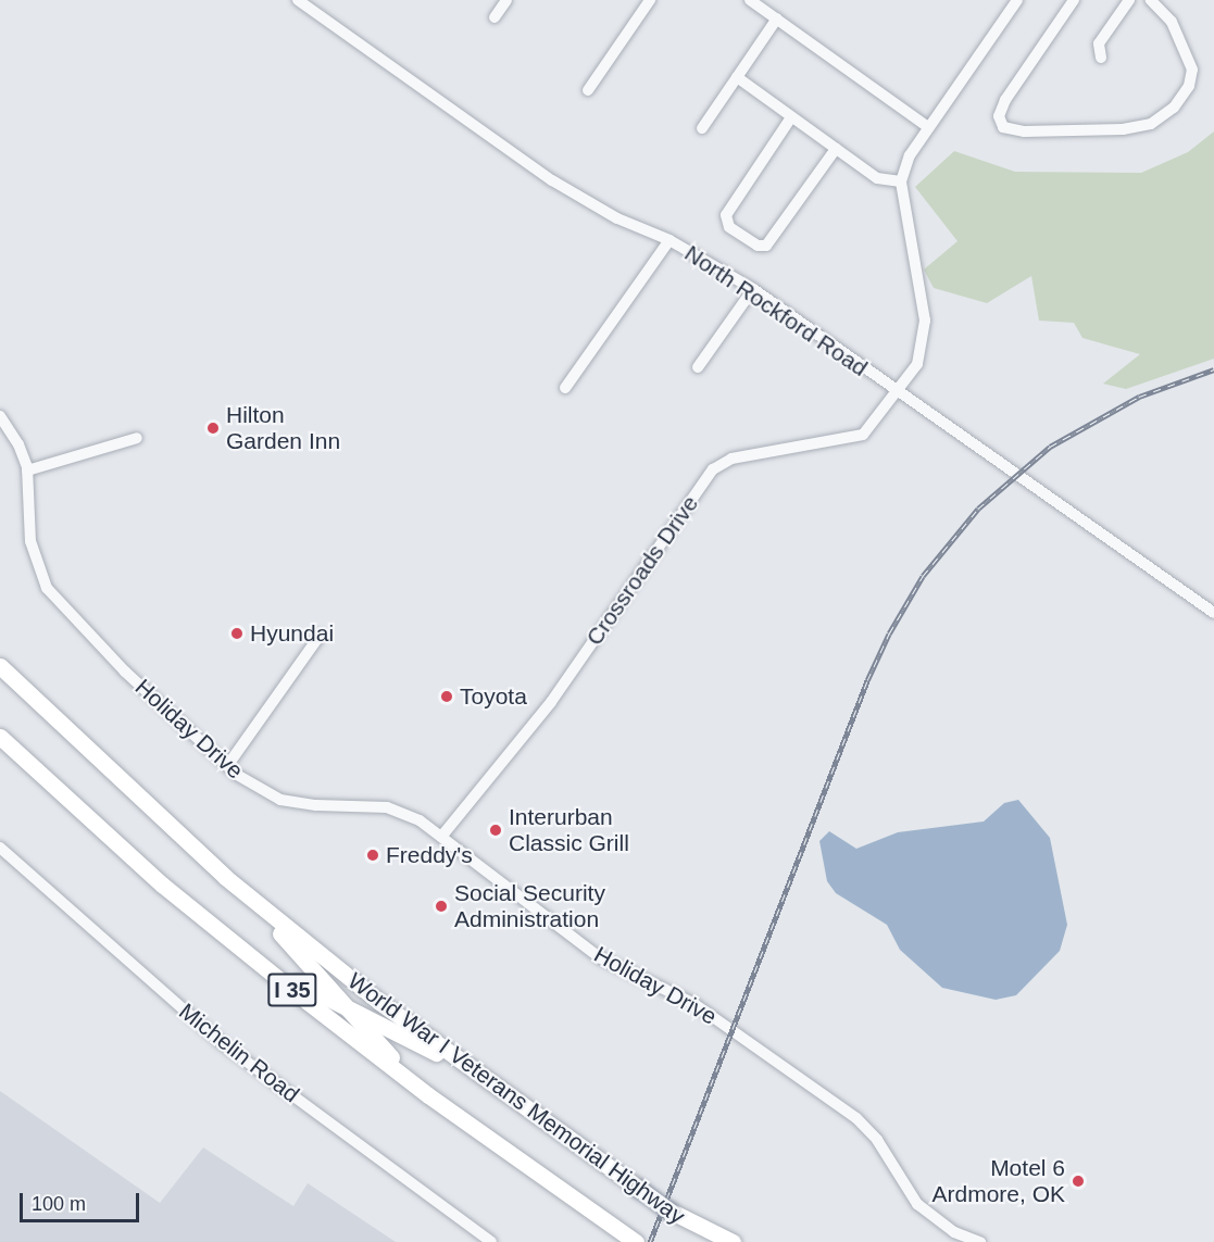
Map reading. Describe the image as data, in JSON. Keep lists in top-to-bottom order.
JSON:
{
  "streets": {
    "highway": ["I 35", "World War I Veterans Memorial Highway"],
    "street": [
      "North Rockford Road",
      "Crossroads Drive",
      "Holiday Drive",
      "Michelin Road"
    ]
  },
  "crossings": [
    ["North Rockford Road", "Crossroads Drive"],
    ["Crossroads Drive", "Holiday Drive"]
  ],
  "places": [
    "Hilton Garden Inn",
    "Hyundai",
    "Toyota",
    "Interurban Classic Grill",
    "Freddy's",
    "Social Security Administration",
    "Motel 6 Ardmore, OK"
  ],
  "scale_bar": "100 m"
}
